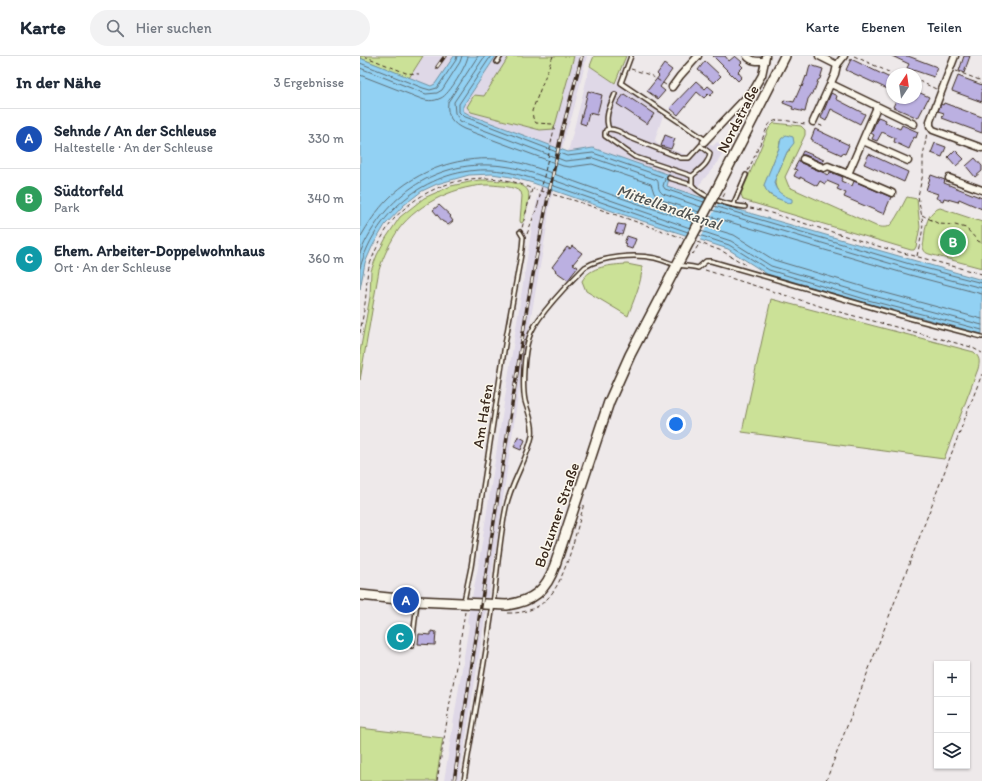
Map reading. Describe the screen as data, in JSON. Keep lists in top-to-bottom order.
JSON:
{
  "streets": {
    "main road": ["Nordstraße", "Bolzumer Straße"],
    "lane": ["Am Hafen"]
  },
  "crossings": [
    ["Nordstraße", "Bolzumer Straße"],
    ["Am Hafen", "Bolzumer Straße"]
  ],
  "water": ["Mittellandkanal"],
  "north": "top",
  "page": {
    "header": "Karte",
    "search": "Hier suchen",
    "nav": ["Karte", "Ebenen", "Teilen"],
    "heading": ["In der Nähe", "3 Ergebnisse"],
    "list": [
      {
        "mark": "A",
        "name": "Sehnde / An der Schleuse",
        "note": "Haltestelle · An der Schleuse",
        "value": "330 m"
      },
      {
        "mark": "B",
        "name": "Südtorfeld",
        "note": "Park",
        "value": "340 m"
      },
      {
        "mark": "C",
        "name": "Ehem. Arbeiter-Doppelwohnhaus",
        "note": "Ort · An der Schleuse",
        "value": "360 m"
      }
    ],
    "pins": ["B", "A", "C"],
    "map_buttons": ["+", "−"]
  }
}
